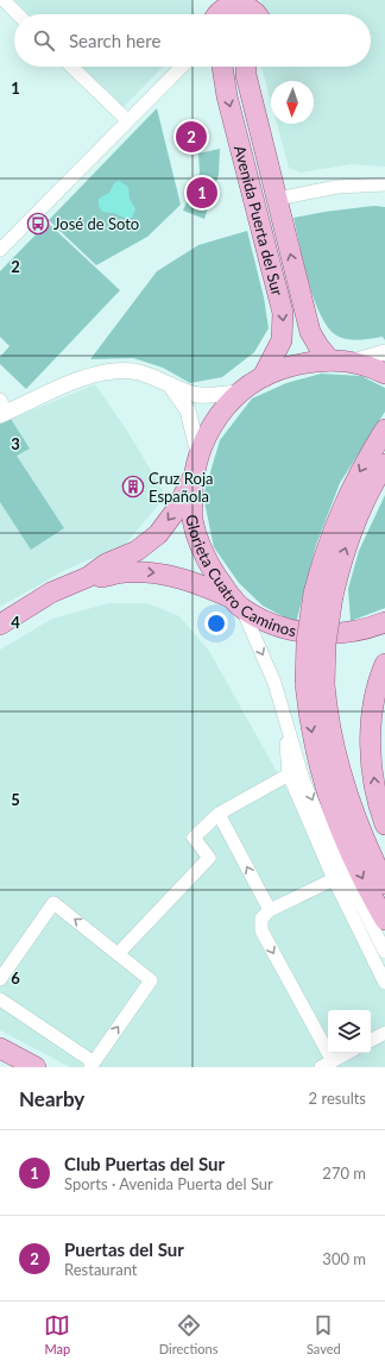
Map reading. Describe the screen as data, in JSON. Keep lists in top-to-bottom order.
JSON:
{
  "streets": {
    "main road": ["Avenida Puerta del Sur", "Glorieta Cuatro Caminos"]
  },
  "crossings": [
    ["Avenida Puerta del Sur", "Glorieta Cuatro Caminos"]
  ],
  "places": {
    "bus stop": ["José de Soto"],
    "building": ["Cruz Roja Española"]
  },
  "north": "bottom",
  "page": {
    "search": "Search here",
    "pins": ["2", "1"],
    "heading": ["Nearby", "2 results"],
    "list": [
      {
        "mark": "1",
        "name": "Club Puertas del Sur",
        "note": "Sports · Avenida Puerta del Sur",
        "value": "270 m"
      },
      {
        "mark": "2",
        "name": "Puertas del Sur",
        "note": "Restaurant",
        "value": "300 m"
      }
    ],
    "nav": ["Map", "Directions", "Saved"]
  },
  "grid": {
    "rows": [
      "1",
      "2",
      "3",
      "4",
      "5",
      "6"
    ]
  }
}
